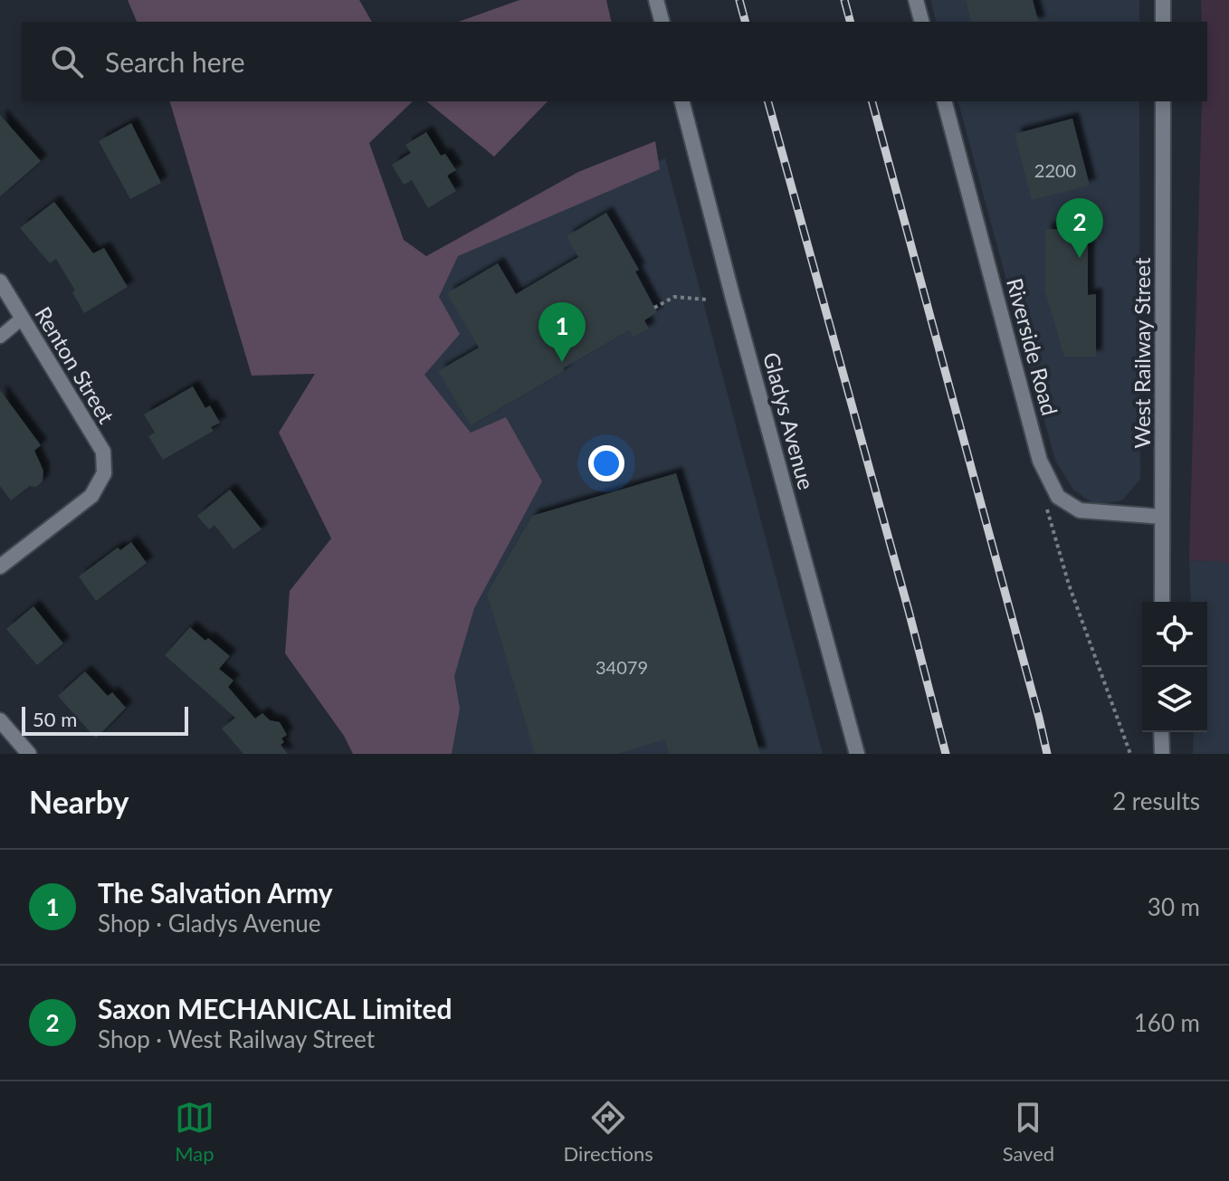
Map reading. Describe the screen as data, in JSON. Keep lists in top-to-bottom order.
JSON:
{
  "streets": {
    "street": [
      "Riverside Road",
      "West Railway Street",
      "Renton Street",
      "Gladys Avenue"
    ]
  },
  "crossings": [
    ["Riverside Road", "West Railway Street"]
  ],
  "house_numbers": ["2200", "34079"],
  "scale_bar": "50 m",
  "page": {
    "search": "Search here",
    "pins": ["2", "1"],
    "scale": "50 m",
    "heading": ["Nearby", "2 results"],
    "list": [
      {
        "mark": "1",
        "name": "The Salvation Army",
        "note": "Shop · Gladys Avenue",
        "value": "30 m"
      },
      {
        "mark": "2",
        "name": "Saxon MECHANICAL Limited",
        "note": "Shop · West Railway Street",
        "value": "160 m"
      }
    ],
    "nav": ["Map", "Directions", "Saved"]
  }
}
